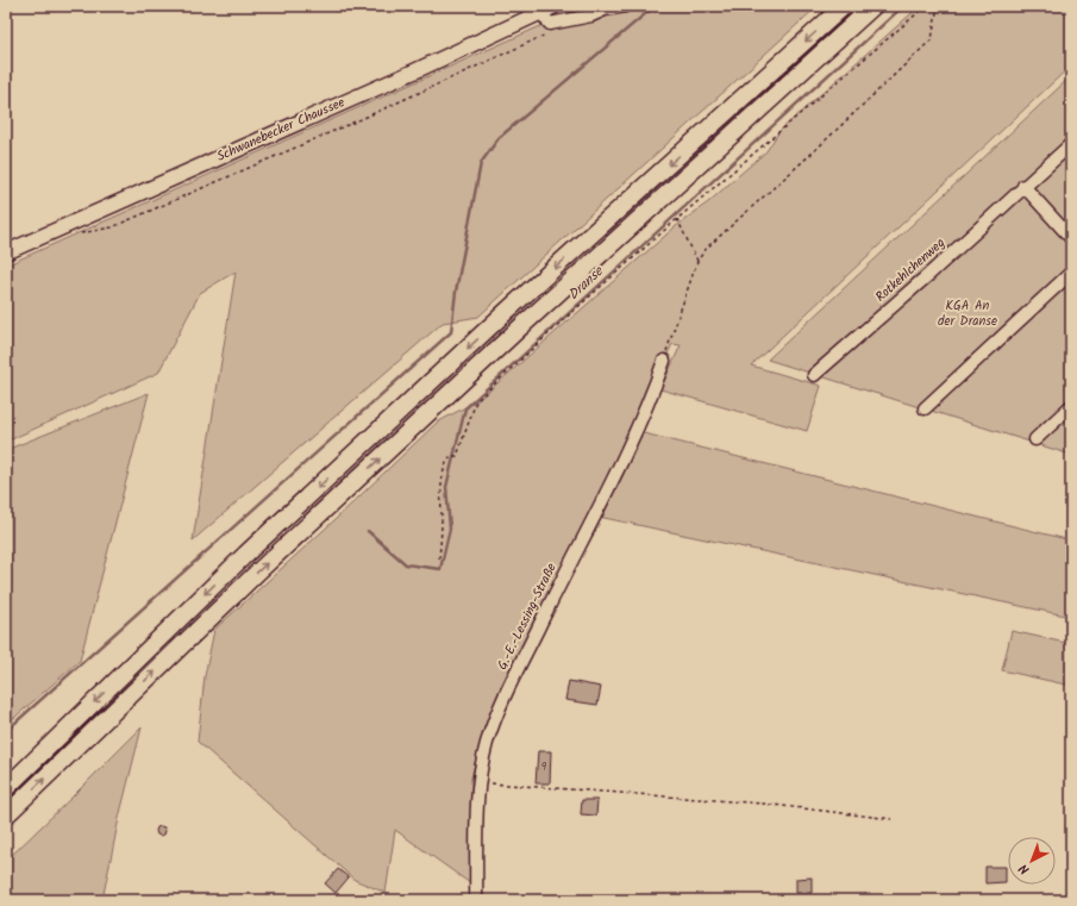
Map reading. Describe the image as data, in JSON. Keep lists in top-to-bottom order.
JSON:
{
  "streets": {
    "main road": ["Schwanebecker Chaussee"],
    "street": ["Rotkehlchenweg", "G.-E.-Lessing-Straße"]
  },
  "water": ["Dranse"],
  "parks": ["KGA An der Dranse"],
  "house_numbers": ["9"],
  "north": "bottom left"
}
